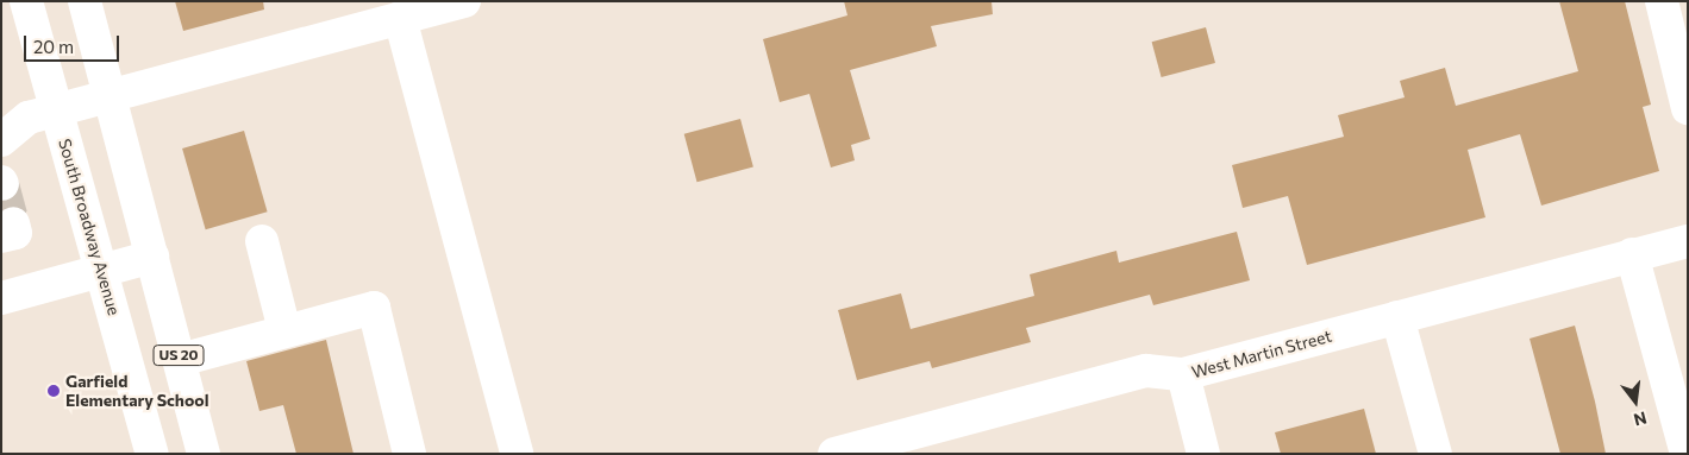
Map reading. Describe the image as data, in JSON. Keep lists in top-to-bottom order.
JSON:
{
  "streets": {
    "street": ["South Broadway Avenue", "West Martin Street", "US 20"]
  },
  "places": ["Garfield Elementary School"],
  "scale_bar": "20 m",
  "north": "bottom"
}
